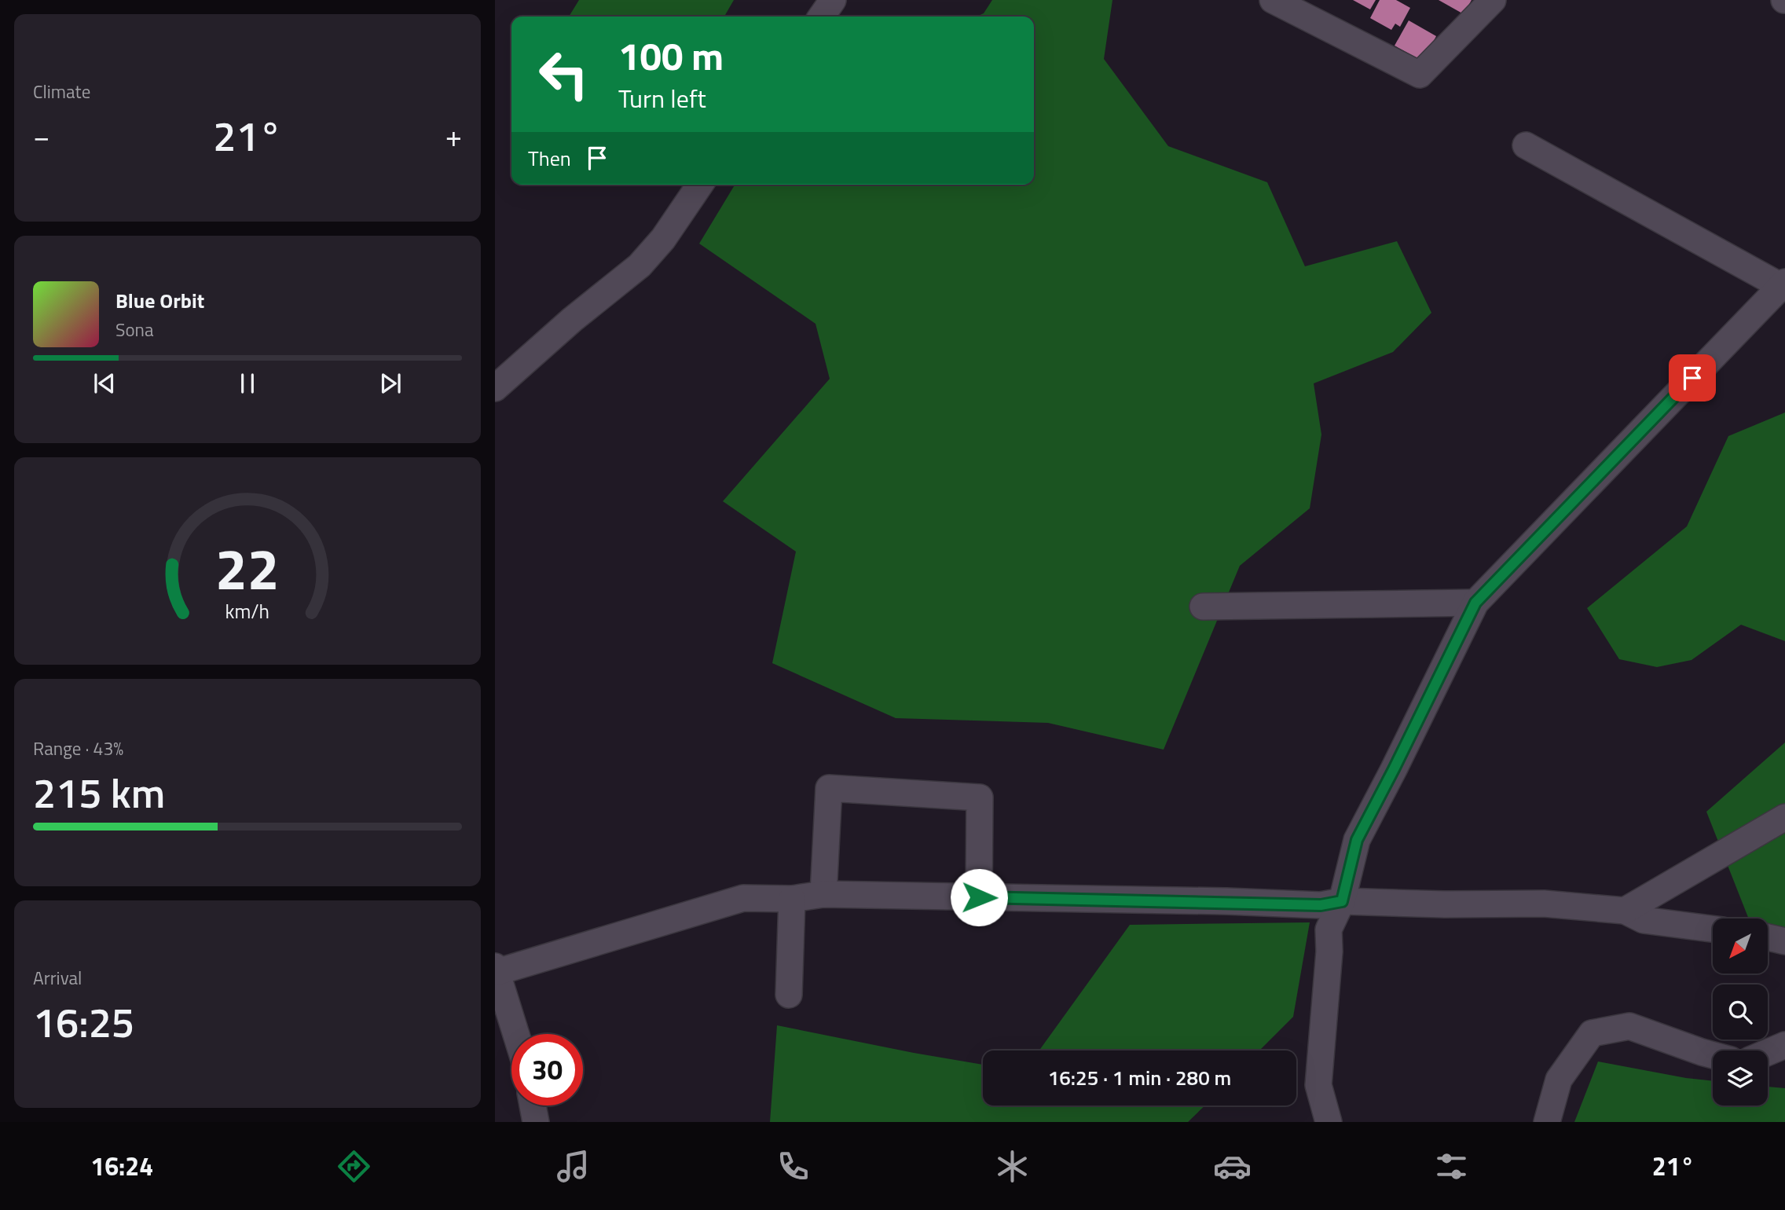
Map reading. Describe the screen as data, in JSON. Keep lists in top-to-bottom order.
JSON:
{
  "north": "bottom left",
  "page": {
    "tile": [
      "Climate",
      ["Range · 43%", "215 km"],
      ["Arrival", "16:25"]
    ],
    "turn": ["100 m", "Turn left"],
    "heat": ["−", "21°", "+"],
    "then": "Then",
    "song": ["Blue Orbit", "Sona"],
    "limit": "30",
    "trip": "16:25 · 1 min · 280 m",
    "tabs": ["16:24", "21°"],
    "gauge": ["22", "km/h"]
  }
}
